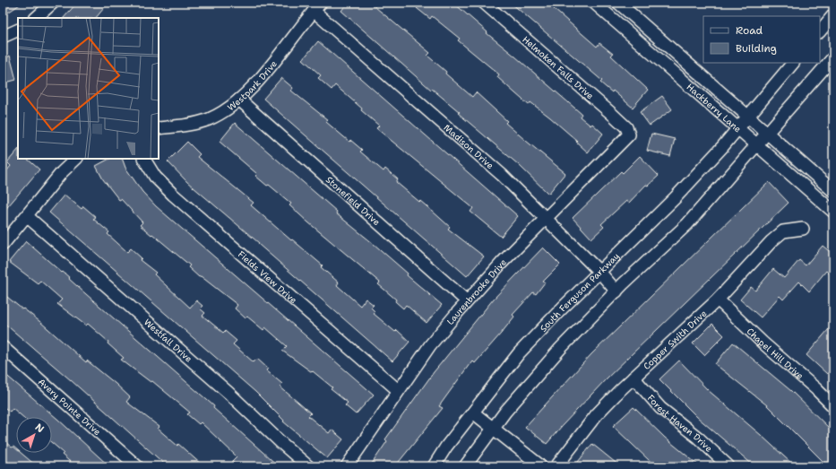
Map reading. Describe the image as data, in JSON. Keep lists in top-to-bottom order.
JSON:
{
  "streets": {
    "street": [
      "Helmoken Falls Drive",
      "Westpark Drive",
      "Hackberry Lane",
      "Madison Drive",
      "Stonefield Drive",
      "Fields View Drive",
      "Laurenbrooke Drive",
      "South Ferguson Parkway",
      "Copper Swith Drive",
      "Westfall Drive",
      "Chapel Hill Drive",
      "Avery Pointe Drive",
      "Forest Haven Drive"
    ]
  },
  "crossings": [
    ["Helmoken Falls Drive", "Laurenbrooke Drive"],
    ["Westpark Drive", "Madison Drive"],
    ["Westpark Drive", "Stonefield Drive"],
    ["Hackberry Lane", "South Ferguson Parkway"],
    ["Madison Drive", "Laurenbrooke Drive"],
    ["Madison Drive", "South Ferguson Parkway"],
    ["Stonefield Drive", "Laurenbrooke Drive"],
    ["Fields View Drive", "Laurenbrooke Drive"],
    ["Copper Swith Drive", "Chapel Hill Drive"],
    ["Copper Swith Drive", "Forest Haven Drive"]
  ],
  "legend": ["Road", "Building"],
  "north": "top right"
}
